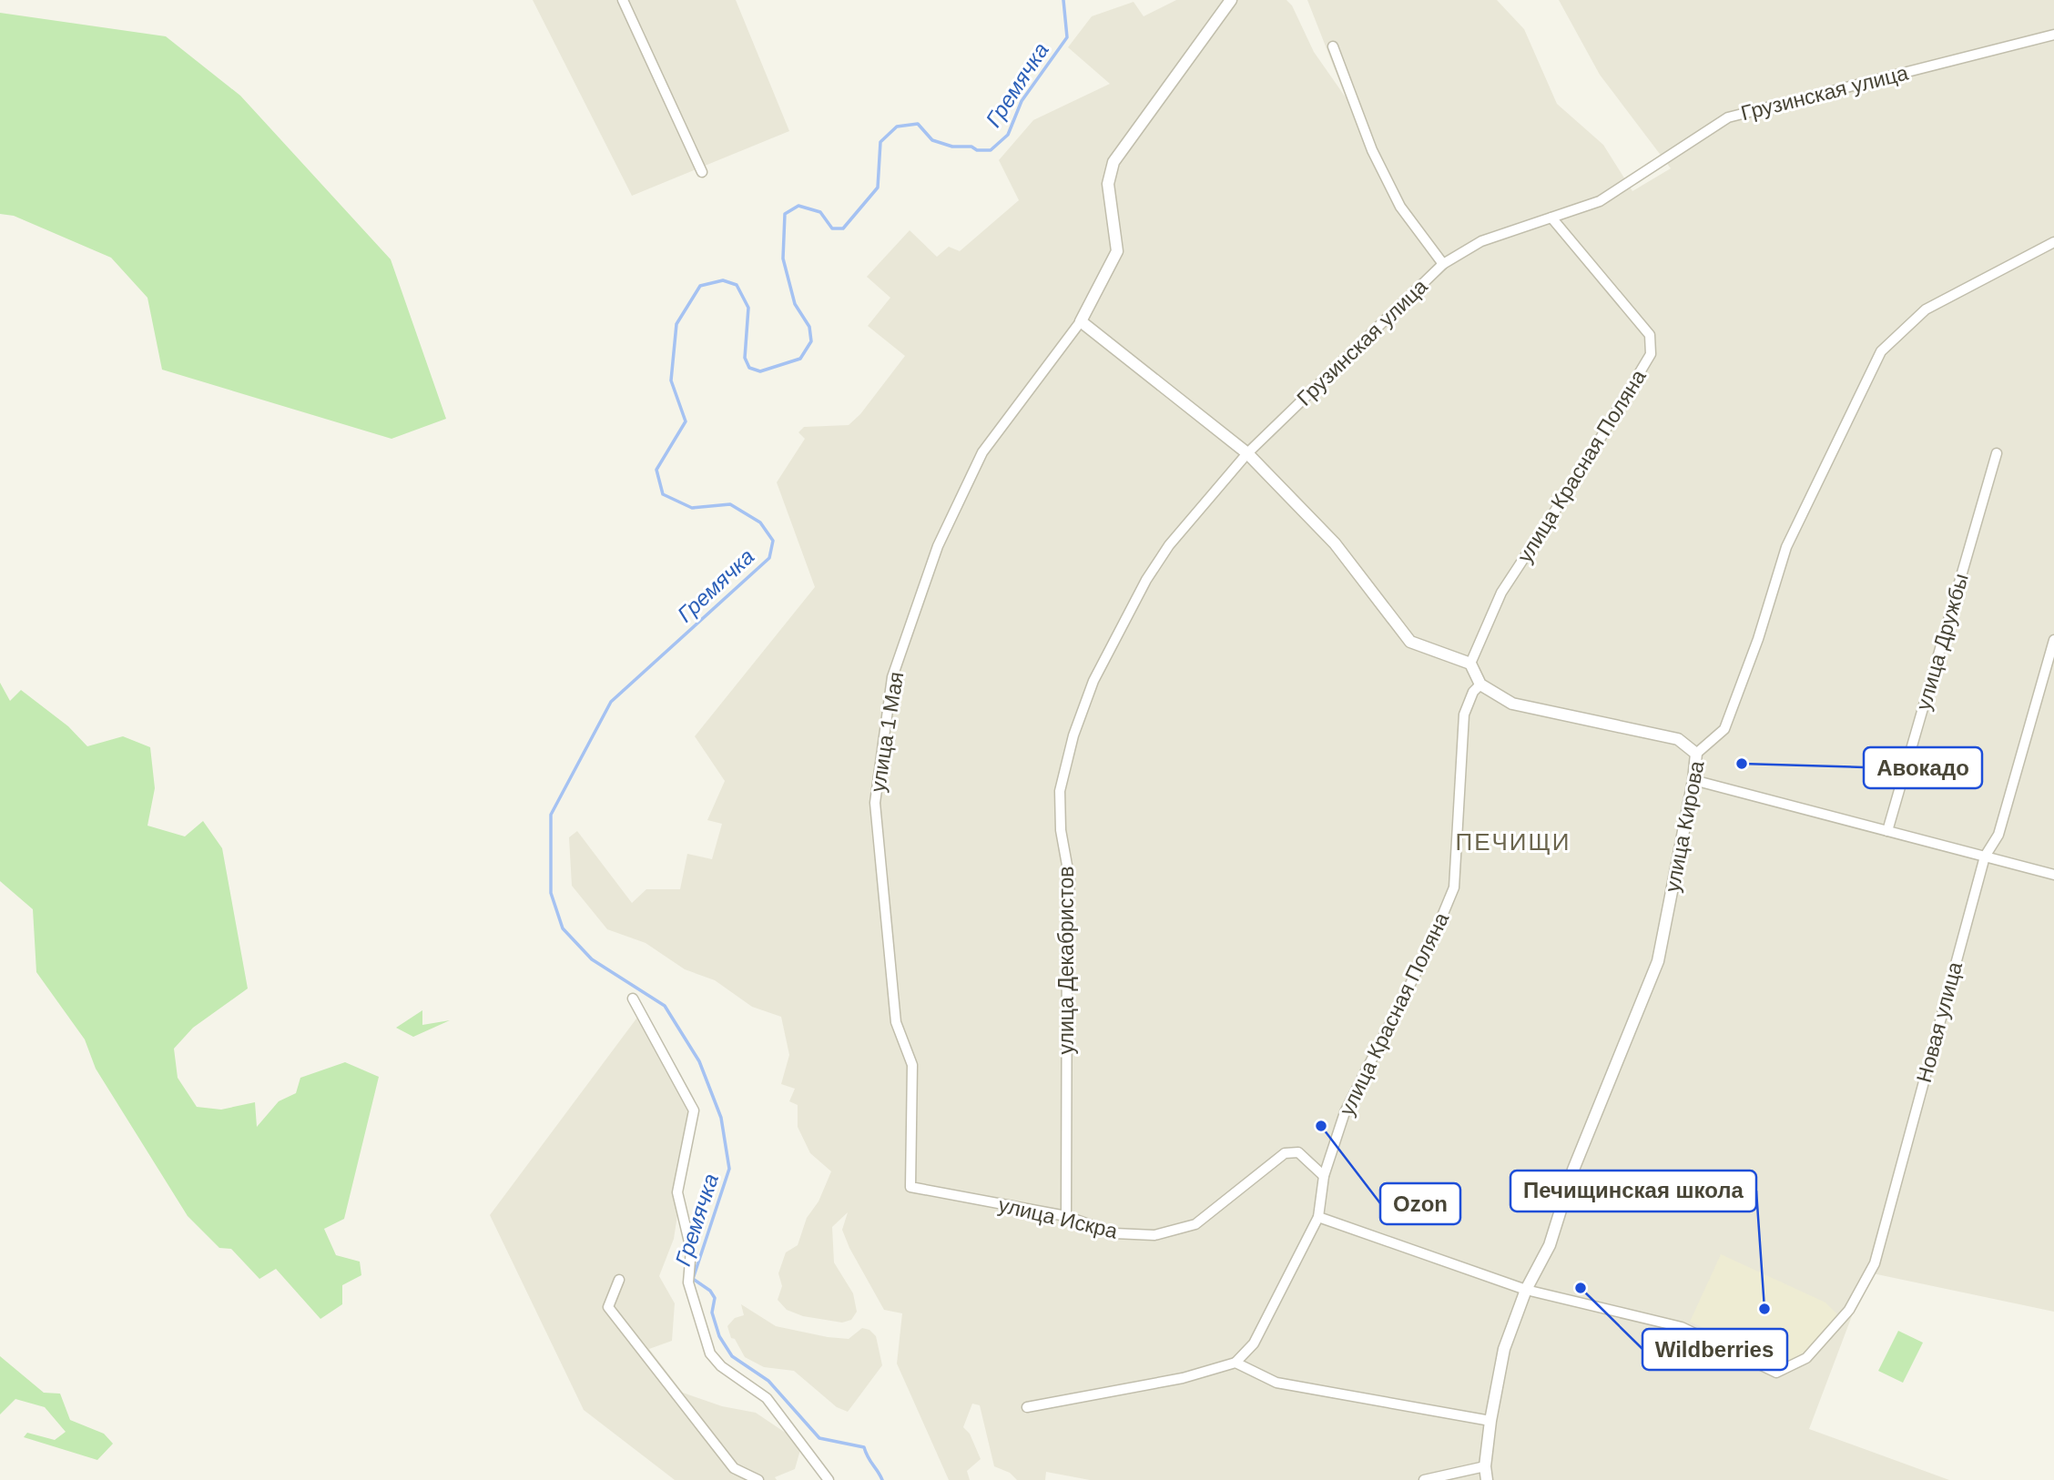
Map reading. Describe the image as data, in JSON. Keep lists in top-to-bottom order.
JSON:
{
  "streets": {
    "street": [
      "Грузинская улица",
      "улица Красная Поляна",
      "улица Дружбы",
      "улица 1 Мая",
      "улица Кирова",
      "улица Декабристов",
      "Новая улица",
      "улица Искра"
    ]
  },
  "crossings": [
    ["Грузинская улица", "улица Красная Поляна"],
    ["Грузинская улица", "улица Декабристов"],
    ["улица Красная Поляна", "улица Искра"],
    ["улица 1 Мая", "улица Искра"],
    ["улица Кирова", "Новая улица"],
    ["улица Декабристов", "улица Искра"]
  ],
  "districts": ["ПЕЧИЩИ"],
  "water": ["Гремячка"],
  "places": [
    "Авокадо",
    "Ozon",
    "Wildberries",
    "Печищинская школа"
  ]
}
